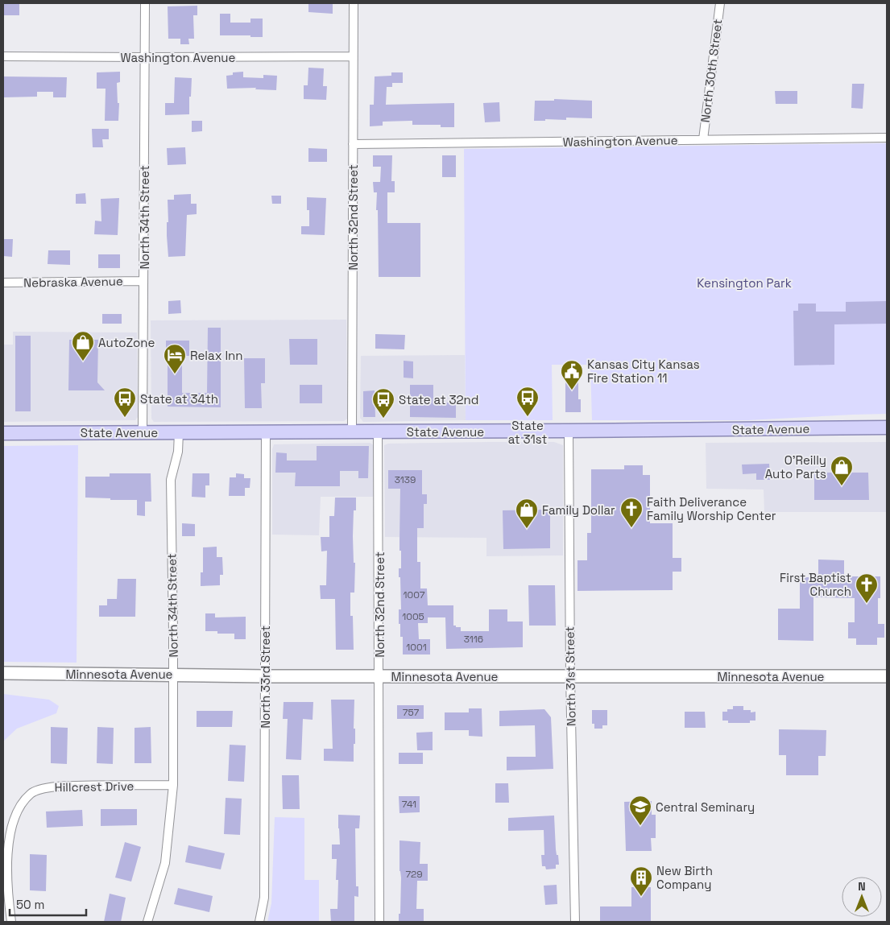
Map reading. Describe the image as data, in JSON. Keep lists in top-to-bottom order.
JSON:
{
  "streets": {
    "main road": ["State Avenue", "Minnesota Avenue"],
    "street": [
      "Washington Avenue",
      "North 30th Street",
      "North 34th Street",
      "North 32nd Street",
      "Nebraska Avenue",
      "North 31st Street",
      "North 33rd Street",
      "Hillcrest Drive"
    ]
  },
  "crossings": [
    ["Washington Avenue", "North 30th Street"],
    ["Washington Avenue", "North 34th Street"],
    ["Washington Avenue", "North 32nd Street"],
    ["North 34th Street", "Nebraska Avenue"],
    ["North 34th Street", "State Avenue"],
    ["North 34th Street", "Minnesota Avenue"],
    ["North 34th Street", "Hillcrest Drive"],
    ["North 32nd Street", "State Avenue"],
    ["North 32nd Street", "Minnesota Avenue"],
    ["State Avenue", "North 31st Street"],
    ["State Avenue", "North 33rd Street"],
    ["Minnesota Avenue", "North 31st Street"],
    ["Minnesota Avenue", "North 33rd Street"]
  ],
  "parks": ["Kensington Park"],
  "places": {
    "shop": ["AutoZone", "O'Reilly Auto Parts", "Family Dollar"],
    "hotel": ["Relax Inn"],
    "public building": ["Kansas City Kansas Fire Station 11"],
    "bus stop": ["State at 31st", "State at 34th", "State at 32nd"],
    "church": ["Faith Deliverance Family Worship Center", "First Baptist Church"],
    "school or university": ["Central Seminary"],
    "building": ["New Birth Company"]
  },
  "house_numbers": [
    "3139",
    "1007",
    "1005",
    "3116",
    "1001",
    "757",
    "741",
    "729"
  ],
  "scale_bar": "50 m",
  "north": "top"
}
